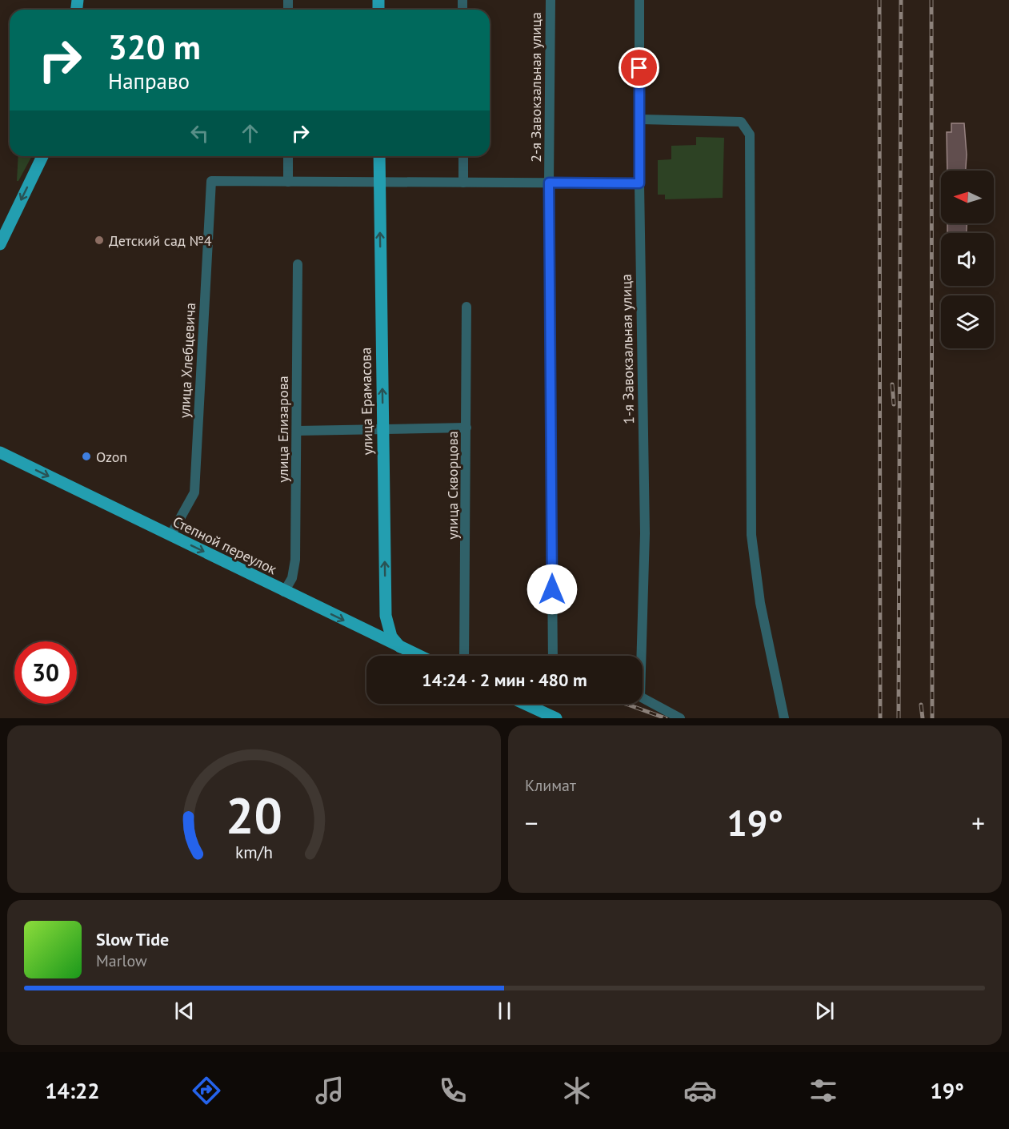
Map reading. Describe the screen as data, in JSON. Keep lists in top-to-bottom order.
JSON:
{
  "streets": {
    "main road": ["улица Ерамасова", "Степной переулок"],
    "street": [
      "2-я Завокзальная улица",
      "1-я Завокзальная улица",
      "улица Хлебцевича",
      "улица Елизарова",
      "улица Скворцова"
    ]
  },
  "crossings": [
    ["улица Хлебцевича", "Степной переулок"],
    ["улица Ерамасова", "Степной переулок"],
    ["улица Елизарова", "Степной переулок"]
  ],
  "one_way": ["улица Ерамасова", "Степной переулок"],
  "places": ["Детский сад №4", "Ozon"],
  "north": "left",
  "page": {
    "turn": ["320 m", "Направо"],
    "limit": "30",
    "trip": "14:24 · 2 мин · 480 m",
    "tile": "Климат",
    "heat": ["−", "19°", "+"],
    "song": ["Slow Tide", "Marlow"],
    "tabs": ["14:22", "19°"],
    "gauge": ["20", "km/h"]
  }
}
